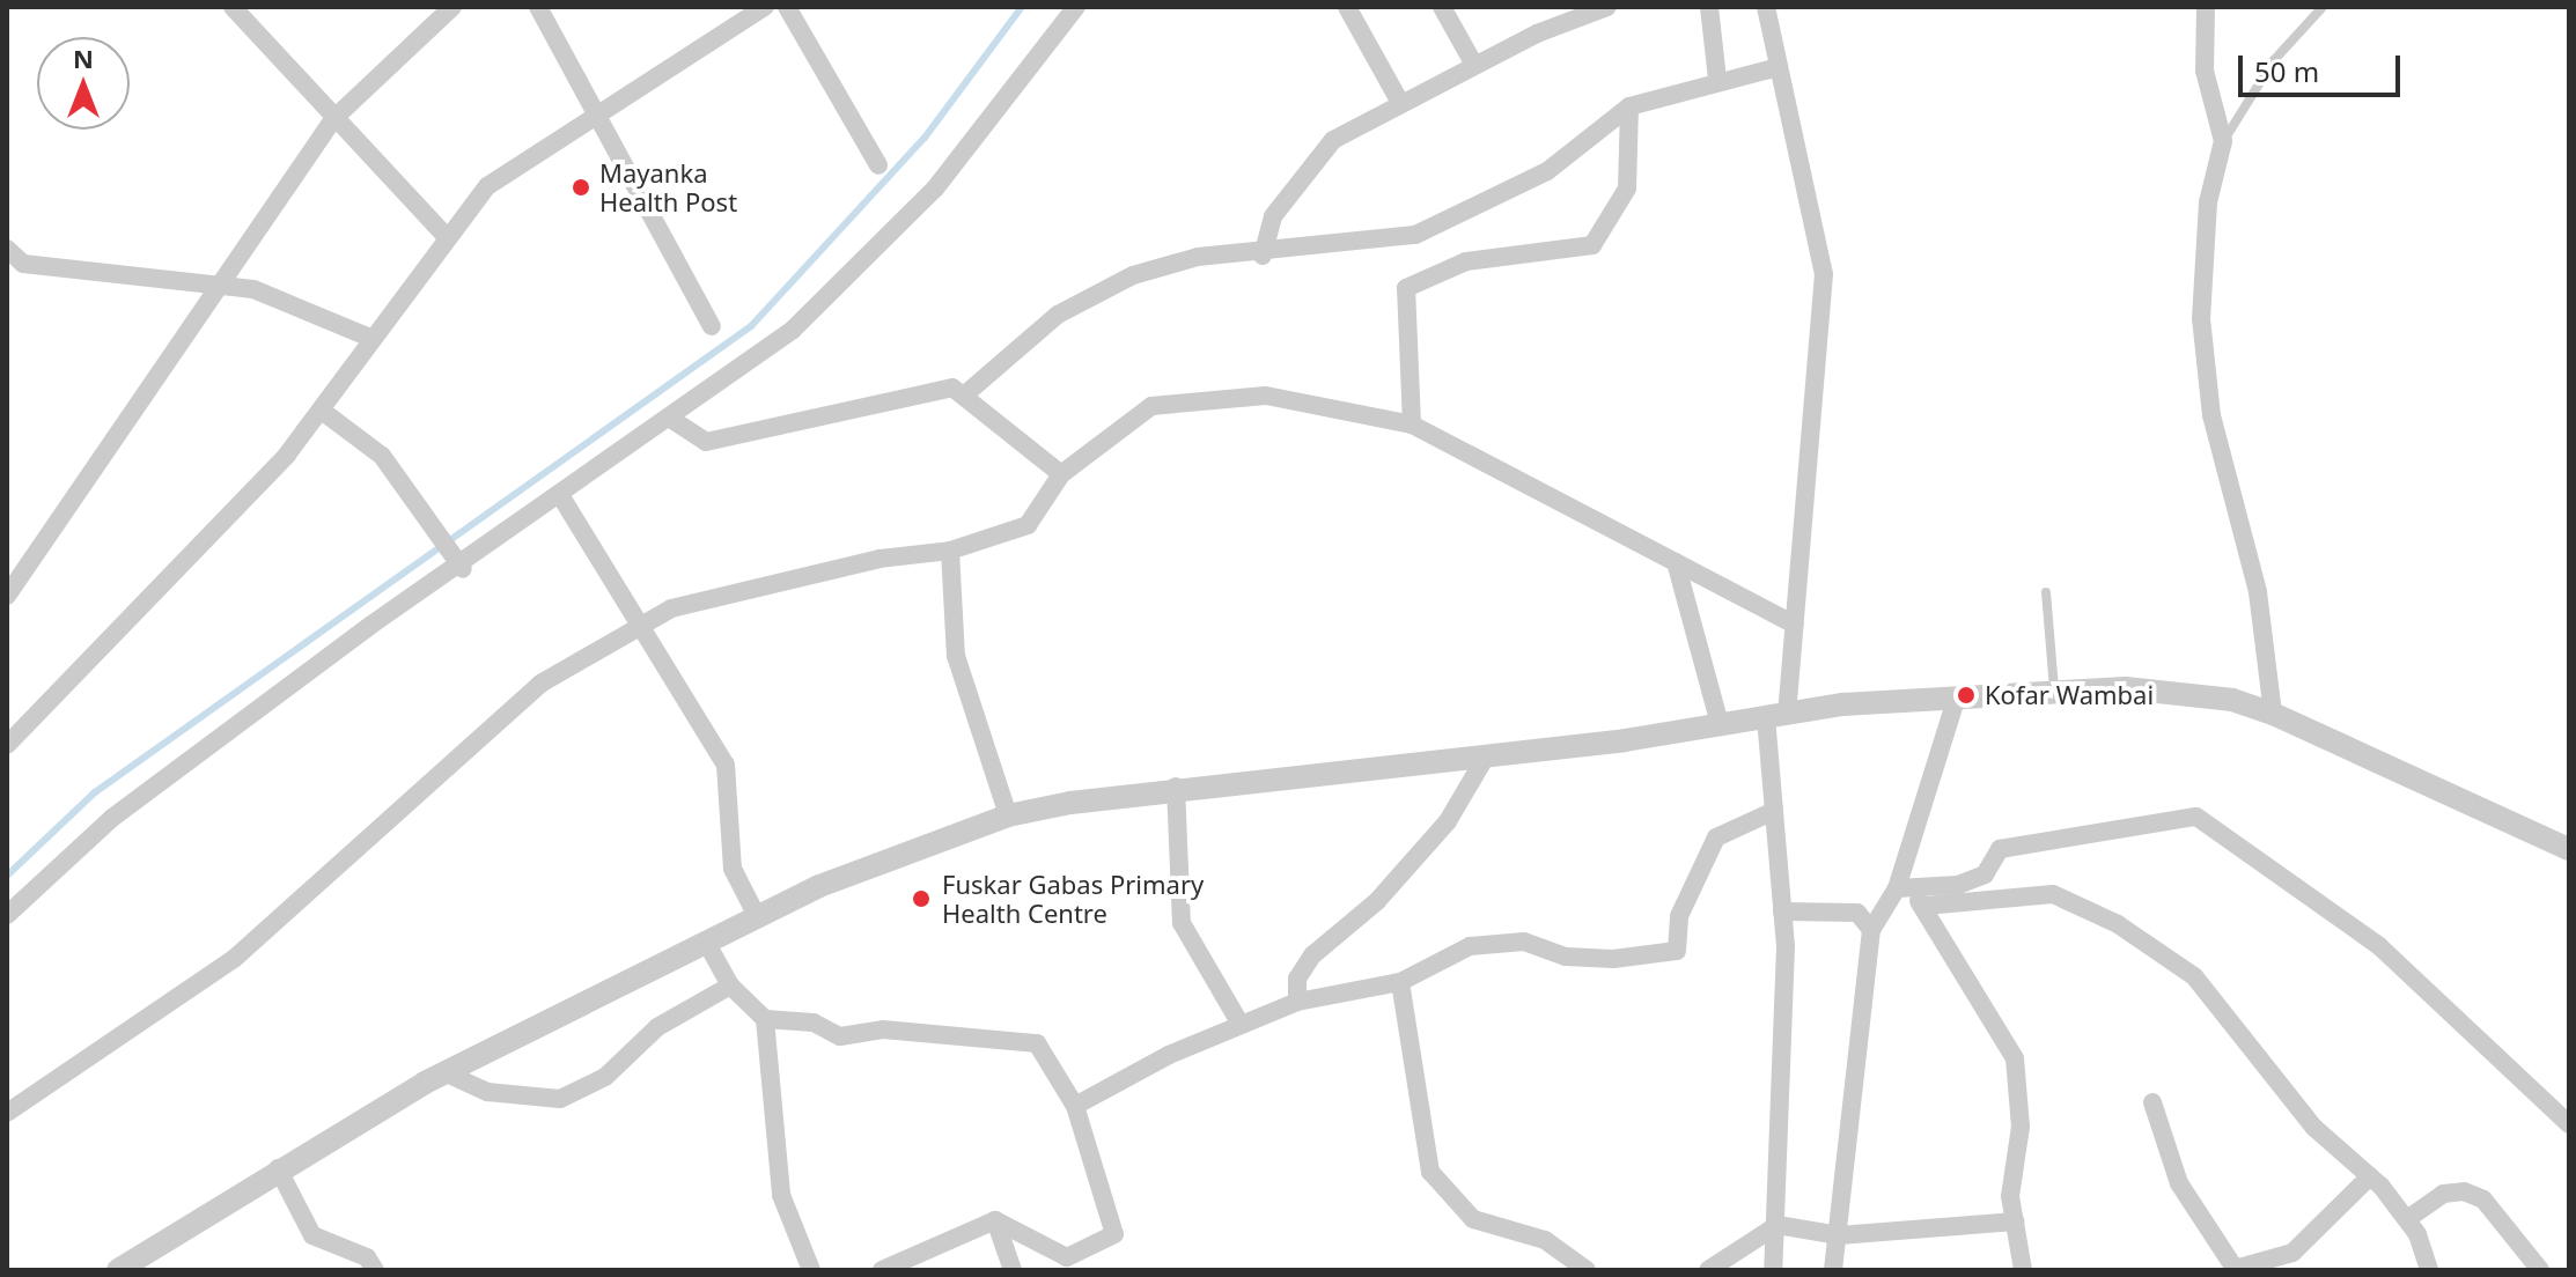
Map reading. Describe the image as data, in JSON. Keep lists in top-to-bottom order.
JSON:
{
  "places": ["Mayanka Health Post", "Kofar Wambai", "Fuskar Gabas Primary Health Centre"],
  "scale_bar": "50 m",
  "north": "top"
}
